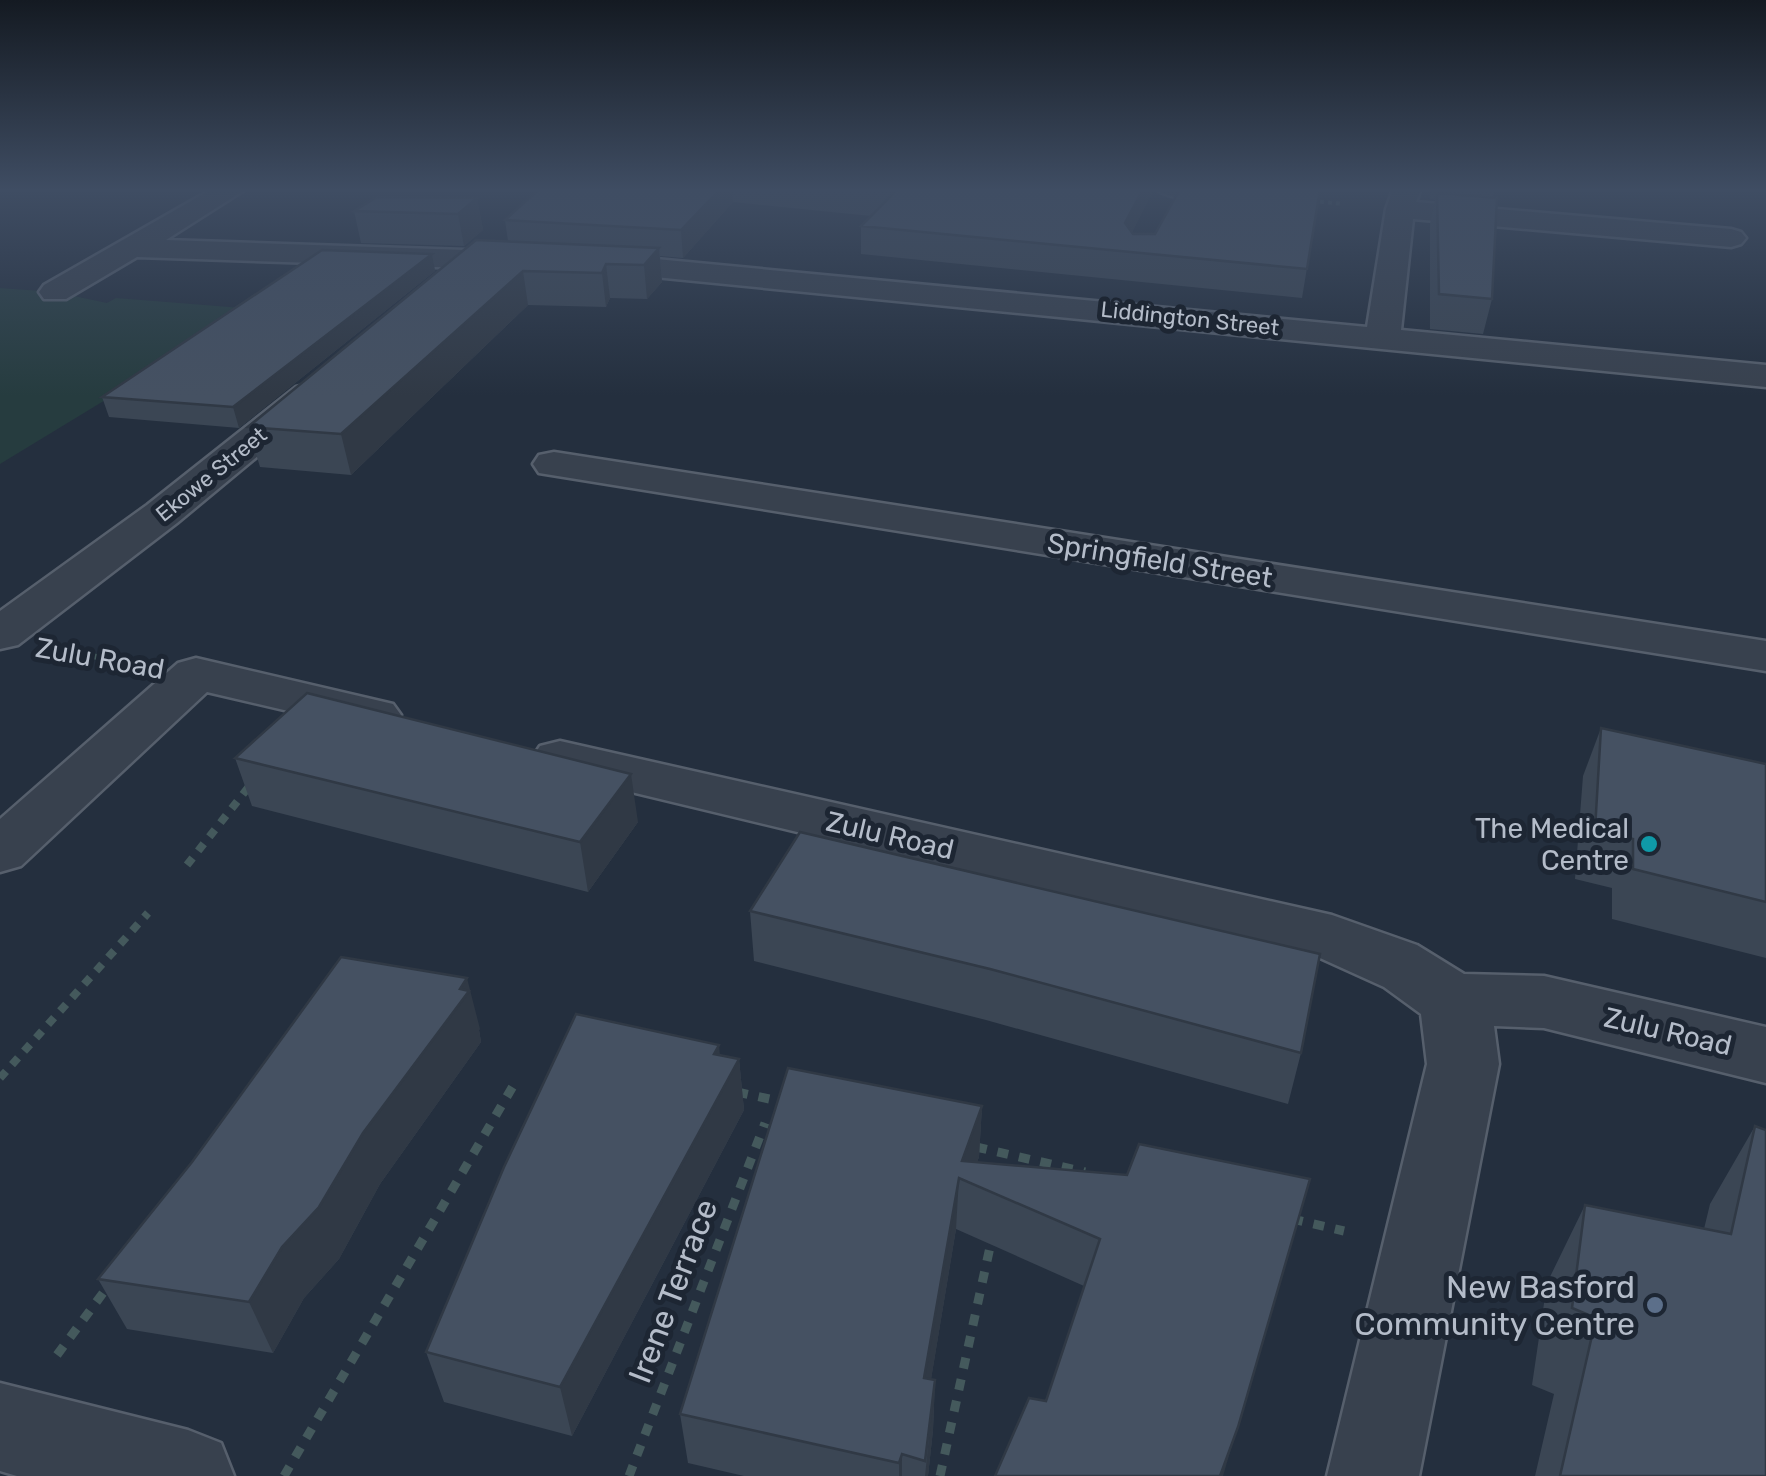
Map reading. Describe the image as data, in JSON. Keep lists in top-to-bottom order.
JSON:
{
  "streets": {
    "street": [
      "Liddington Street",
      "Ekowe Street",
      "Springfield Street",
      "Zulu Road"
    ],
    "path": ["Irene Terrace"]
  },
  "places": ["The Medical Centre", "New Basford Community Centre"]
}
